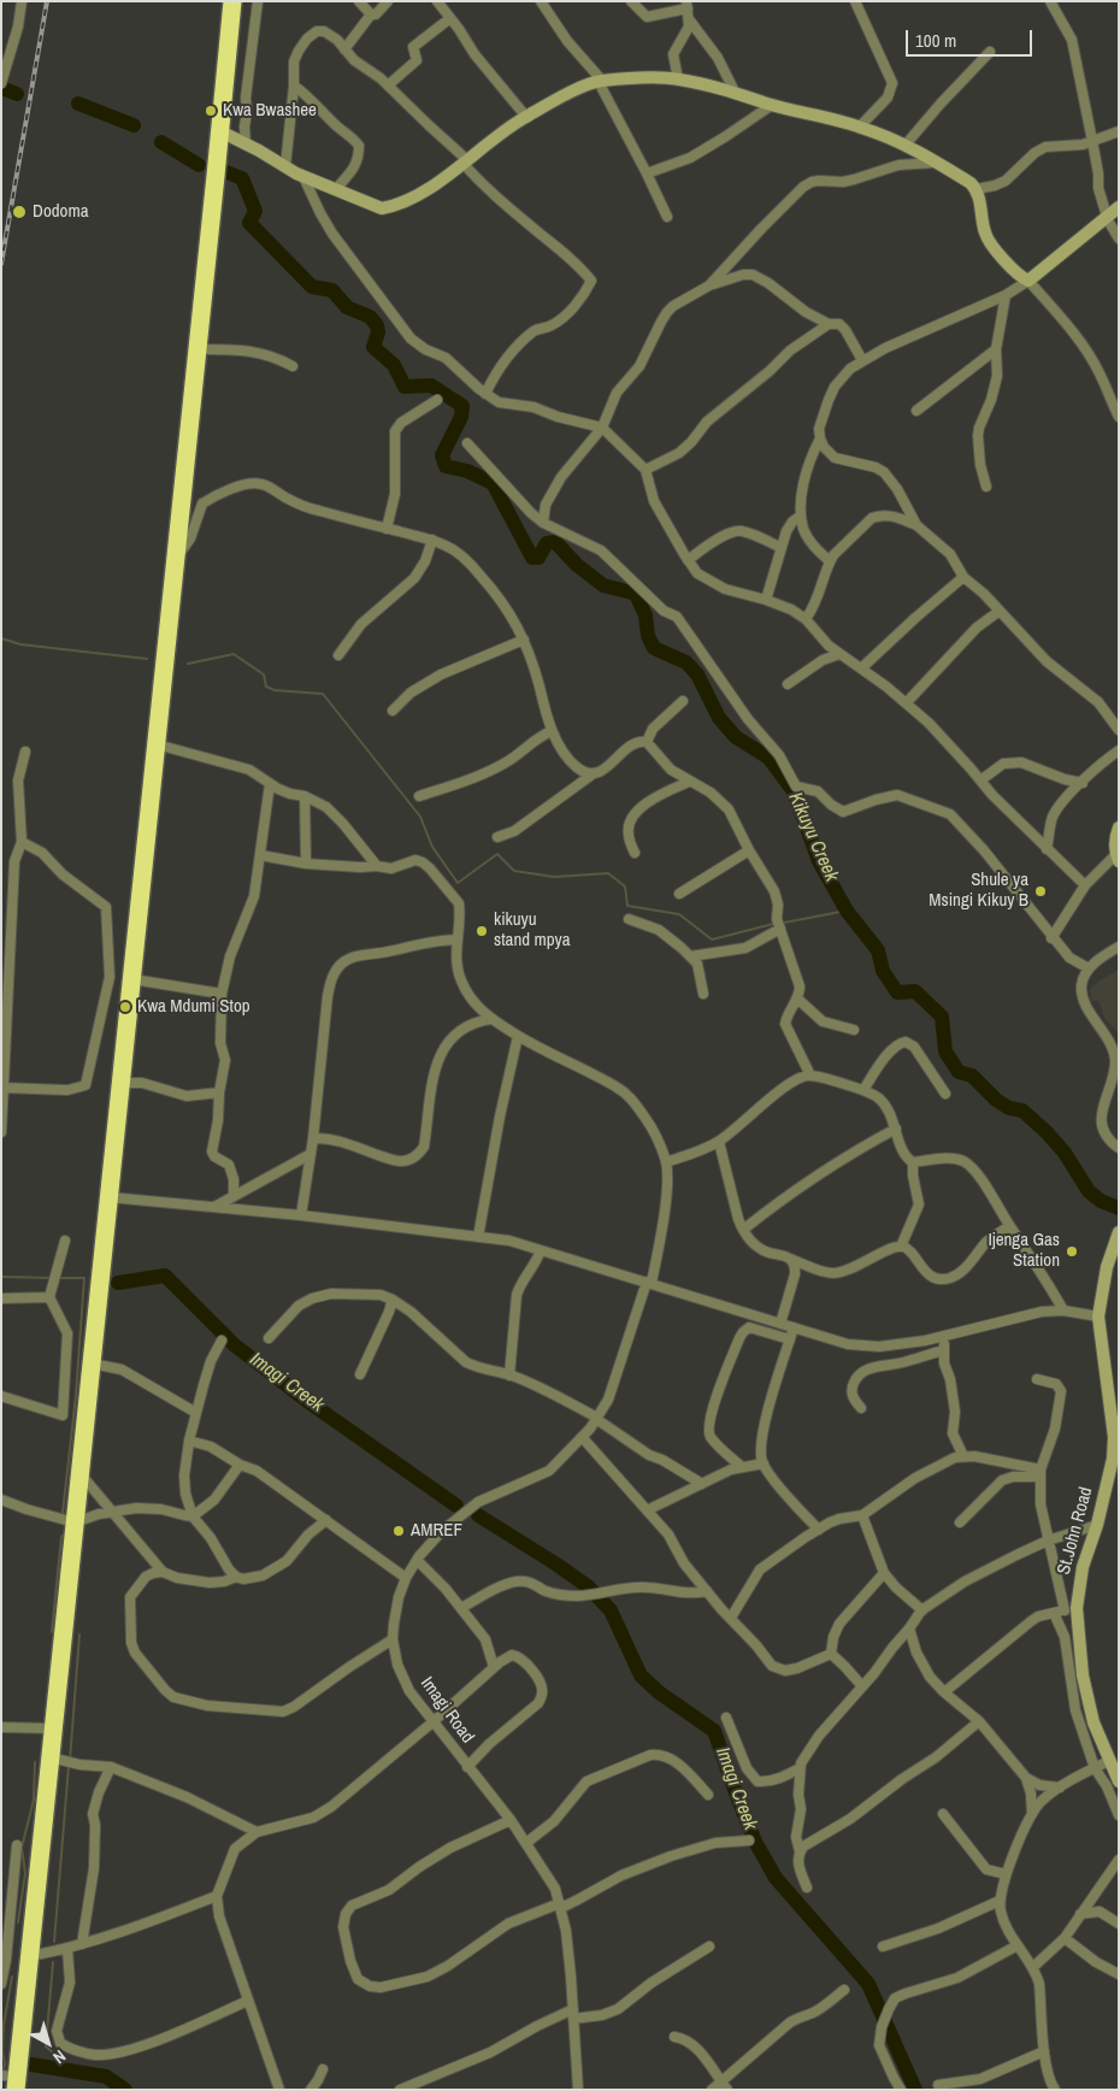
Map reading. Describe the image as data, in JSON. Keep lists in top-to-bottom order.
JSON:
{
  "streets": {
    "street": ["St.John Road", "Imagi Road"]
  },
  "water": ["Kikuyu Creek", "Imagi Creek"],
  "places": [
    "Kwa Bwashee",
    "Dodoma",
    "Shule ya Msingi Kikuy B",
    "kikuyu stand mpya",
    "Kwa Mdumi Stop",
    "Ijenga Gas Station",
    "AMREF"
  ],
  "scale_bar": "100 m",
  "north": "bottom right"
}
